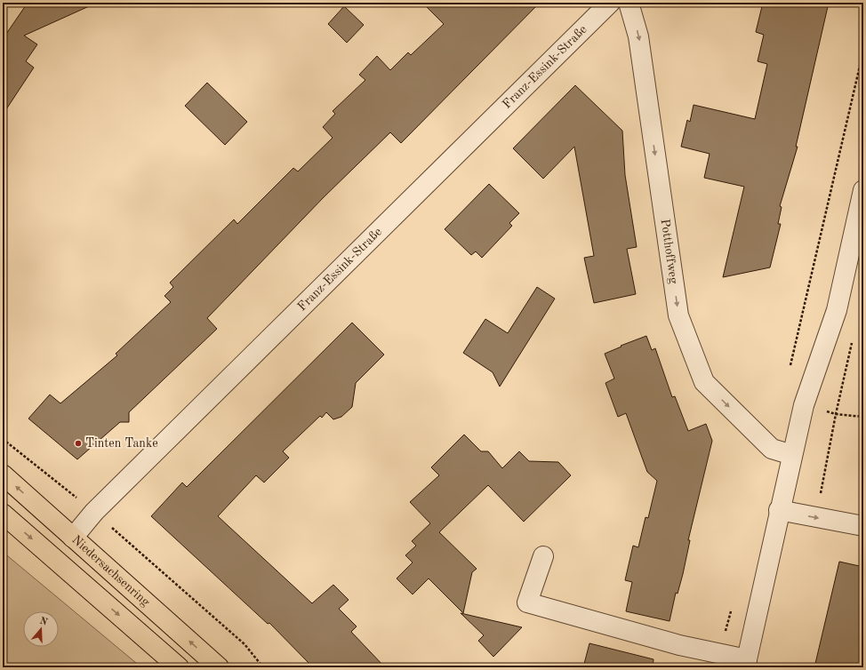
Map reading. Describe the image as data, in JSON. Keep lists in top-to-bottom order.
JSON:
{
  "streets": {
    "main road": ["Niedersachsenring"],
    "street": ["Franz-Essink-Straße", "Potthoffweg"]
  },
  "crossings": [
    ["Franz-Essink-Straße", "Niedersachsenring"]
  ],
  "one_way": ["Potthoffweg"],
  "places": ["Tinten Tanke"],
  "north": "top"
}
